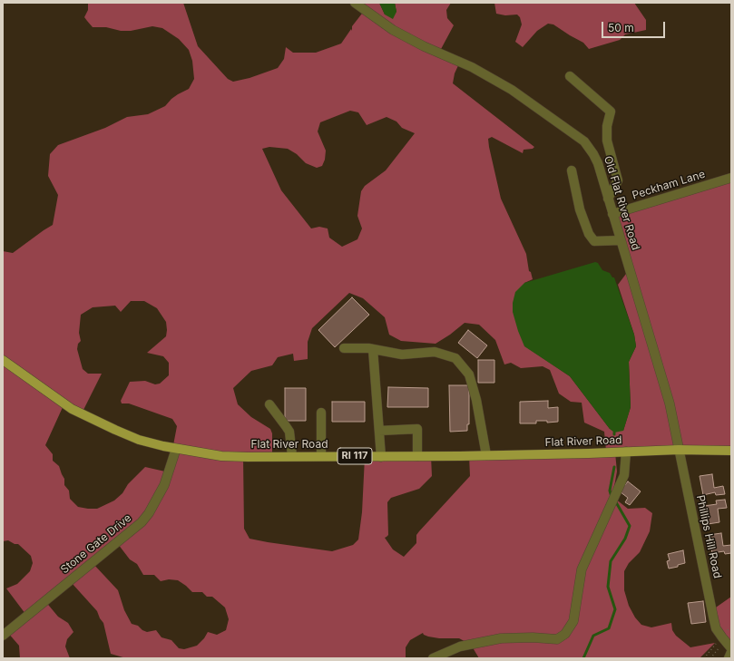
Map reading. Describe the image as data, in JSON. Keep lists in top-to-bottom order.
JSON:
{
  "streets": {
    "main road": ["Flat River Road", "RI 117"],
    "street": [
      "Peckham Lane",
      "Old Flat River Road",
      "Phillips Hill Road",
      "Stone Gate Drive"
    ]
  },
  "crossings": [
    ["Peckham Lane", "Old Flat River Road"],
    ["Old Flat River Road", "Flat River Road"],
    ["Old Flat River Road", "Phillips Hill Road"],
    ["Flat River Road", "Phillips Hill Road"],
    ["Flat River Road", "Stone Gate Drive"]
  ],
  "scale_bar": "50 m"
}
